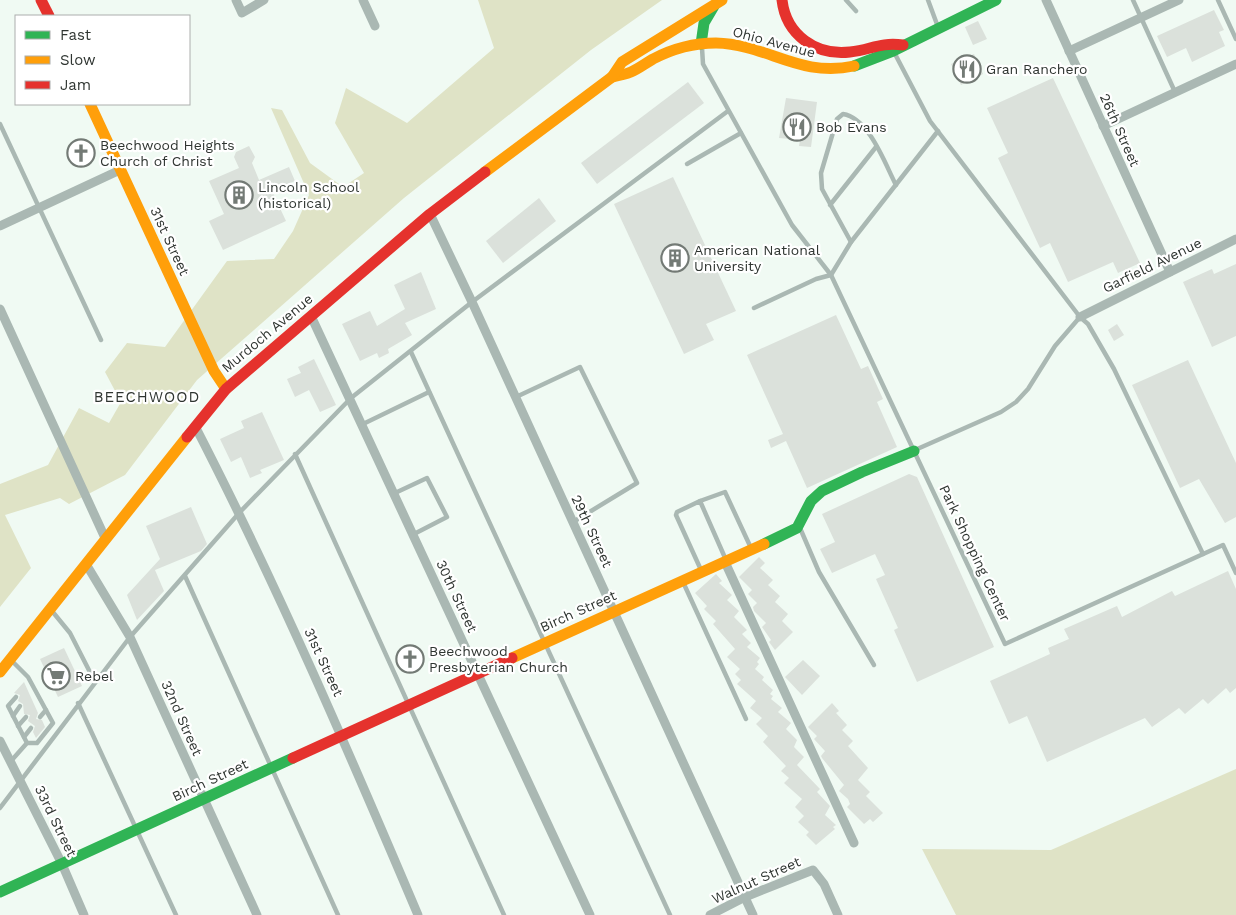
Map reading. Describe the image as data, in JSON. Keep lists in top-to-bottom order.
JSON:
{
  "streets": {
    "main road": [
      "Ohio Avenue",
      "31st Street",
      "Murdoch Avenue",
      "Birch Street"
    ],
    "street": [
      "26th Street",
      "Garfield Avenue",
      "29th Street",
      "30th Street",
      "32nd Street",
      "33rd Street",
      "Walnut Street"
    ],
    "lane": ["Park Shopping Center"]
  },
  "crossings": [
    ["Ohio Avenue", "Murdoch Avenue"],
    ["Ohio Avenue", "Park Shopping Center"],
    ["26th Street", "Garfield Avenue"],
    ["31st Street", "Murdoch Avenue"],
    ["31st Street", "Birch Street"],
    ["Murdoch Avenue", "29th Street"],
    ["Murdoch Avenue", "30th Street"],
    ["Murdoch Avenue", "32nd Street"],
    ["29th Street", "Birch Street"],
    ["29th Street", "Walnut Street"],
    ["30th Street", "Birch Street"],
    ["Birch Street", "32nd Street"],
    ["Birch Street", "33rd Street"]
  ],
  "districts": ["BEECHWOOD"],
  "places": {
    "restaurant": ["Gran Ranchero", "Bob Evans"],
    "church": ["Beechwood Heights Church of Christ", "Beechwood Presbyterian Church"],
    "building": ["Lincoln School (historical)", "American National University"],
    "supermarket": ["Rebel"]
  },
  "legend": ["Fast", "Slow", "Jam"]
}
